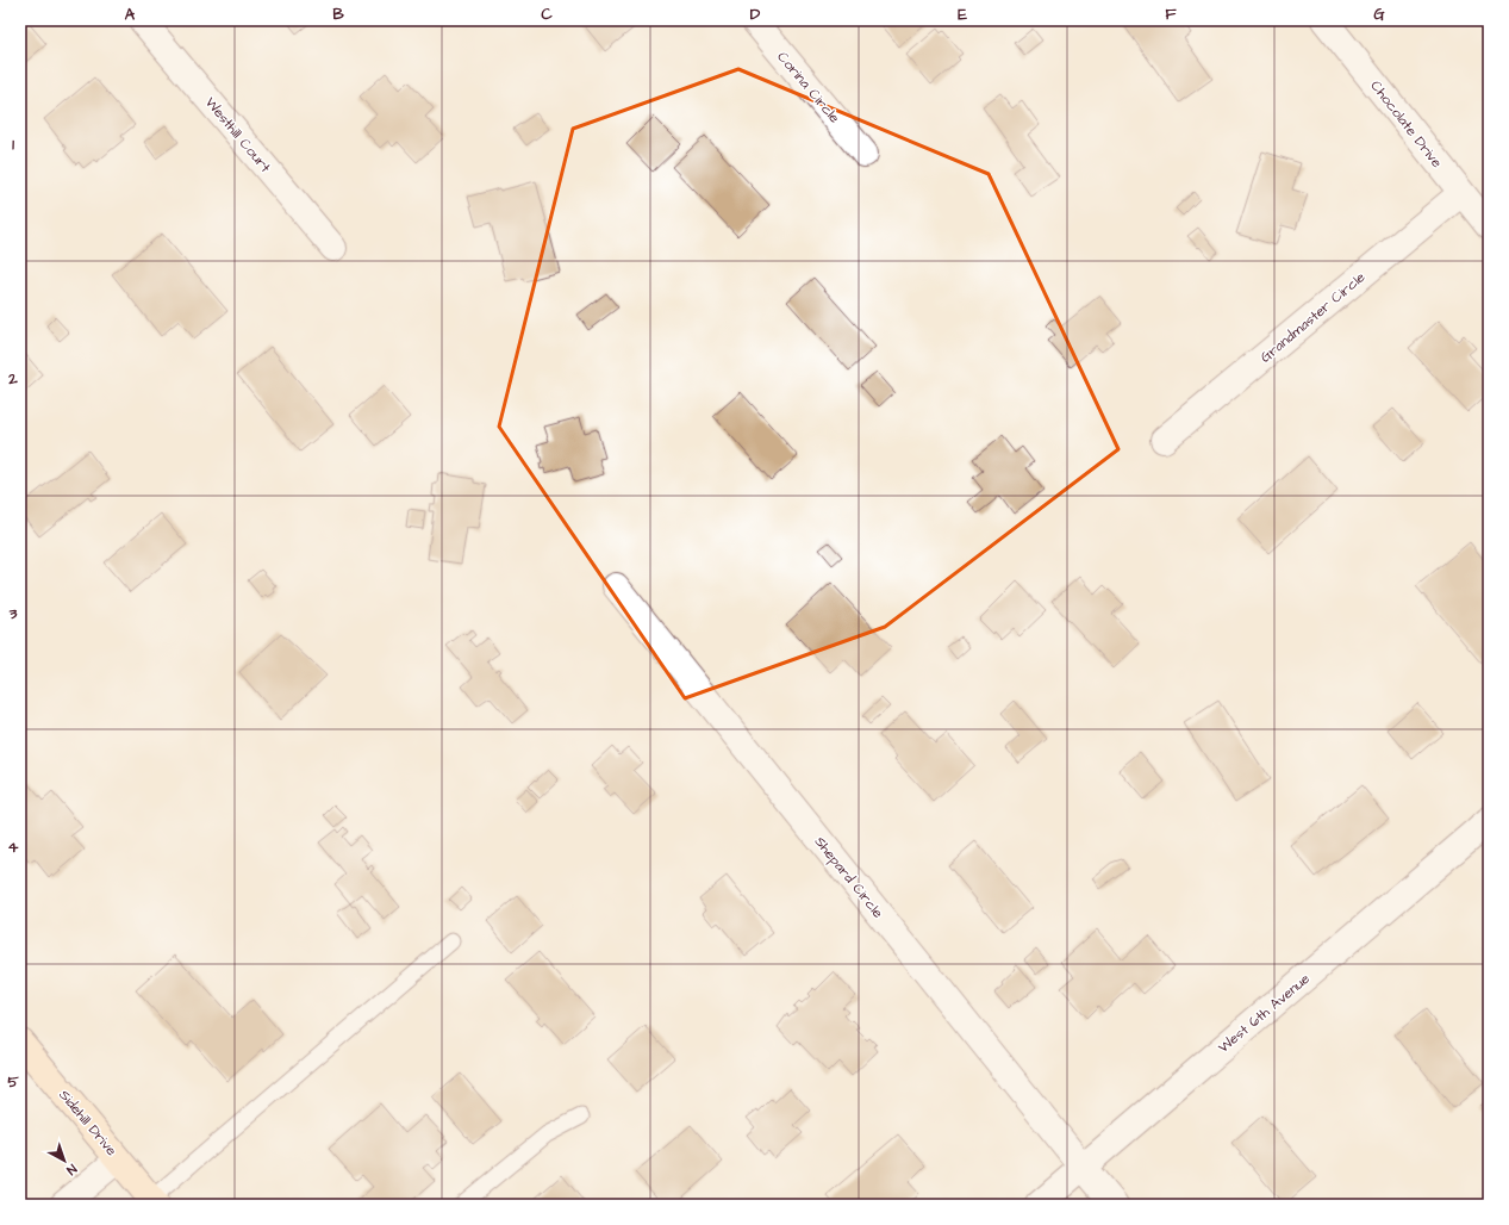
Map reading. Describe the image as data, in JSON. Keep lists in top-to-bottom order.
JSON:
{
  "streets": {
    "street": [
      "Corina Circle",
      "Chocolate Drive",
      "Westhill Court",
      "Grandmaster Circle",
      "Shepard Circle",
      "West 6th Avenue",
      "Sidehill Drive"
    ]
  },
  "crossings": [
    ["Chocolate Drive", "Grandmaster Circle"],
    ["Shepard Circle", "West 6th Avenue"]
  ],
  "north": "bottom right",
  "grid": {
    "columns": [
      "A",
      "B",
      "C",
      "D",
      "E",
      "F",
      "G"
    ],
    "rows": [
      "1",
      "2",
      "3",
      "4",
      "5"
    ]
  }
}
